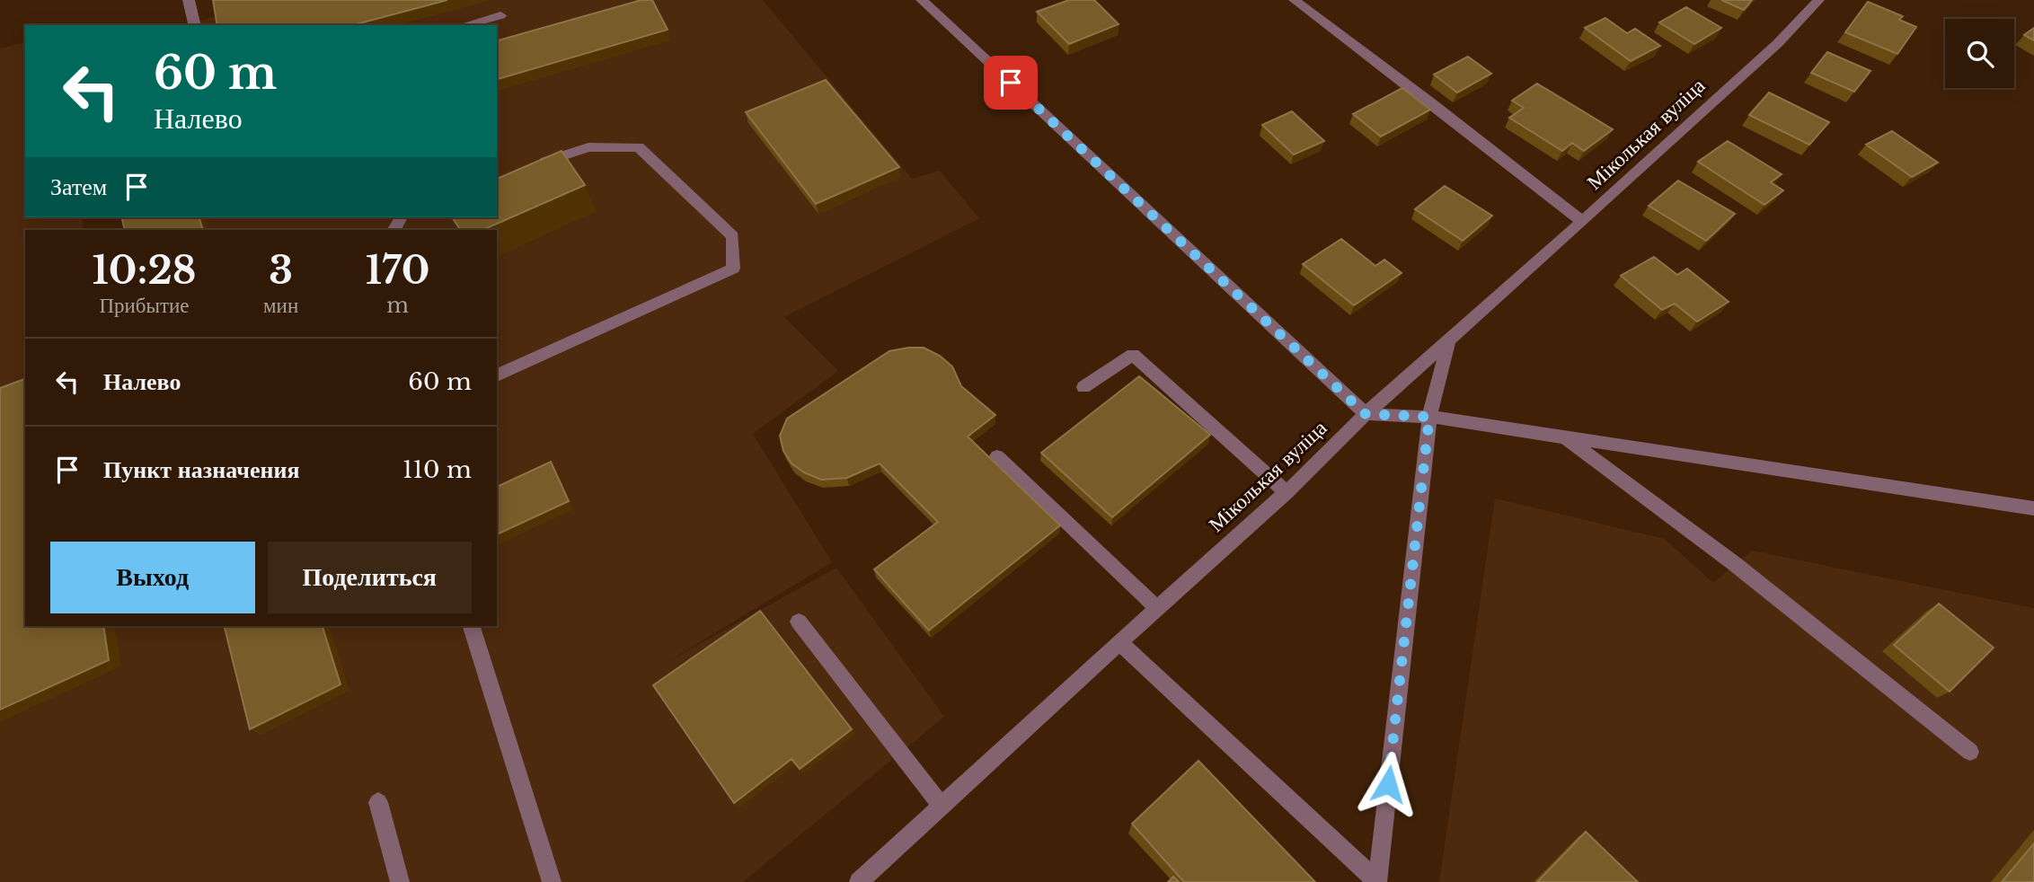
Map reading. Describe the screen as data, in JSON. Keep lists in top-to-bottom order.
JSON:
{
  "streets": {
    "street": ["Міколькая вуліца"]
  },
  "page": {
    "turn": ["60 m", "Налево"],
    "then": "Затем",
    "eta": [
      "10:28",
      "Прибытие",
      "3",
      "мин",
      "170",
      "m"
    ],
    "list": [
      {
        "name": "Налево",
        "value": "60 m"
      },
      {
        "name": "Пункт назначения",
        "value": "110 m"
      }
    ],
    "buttons": ["Выход", "Поделиться"]
  }
}
